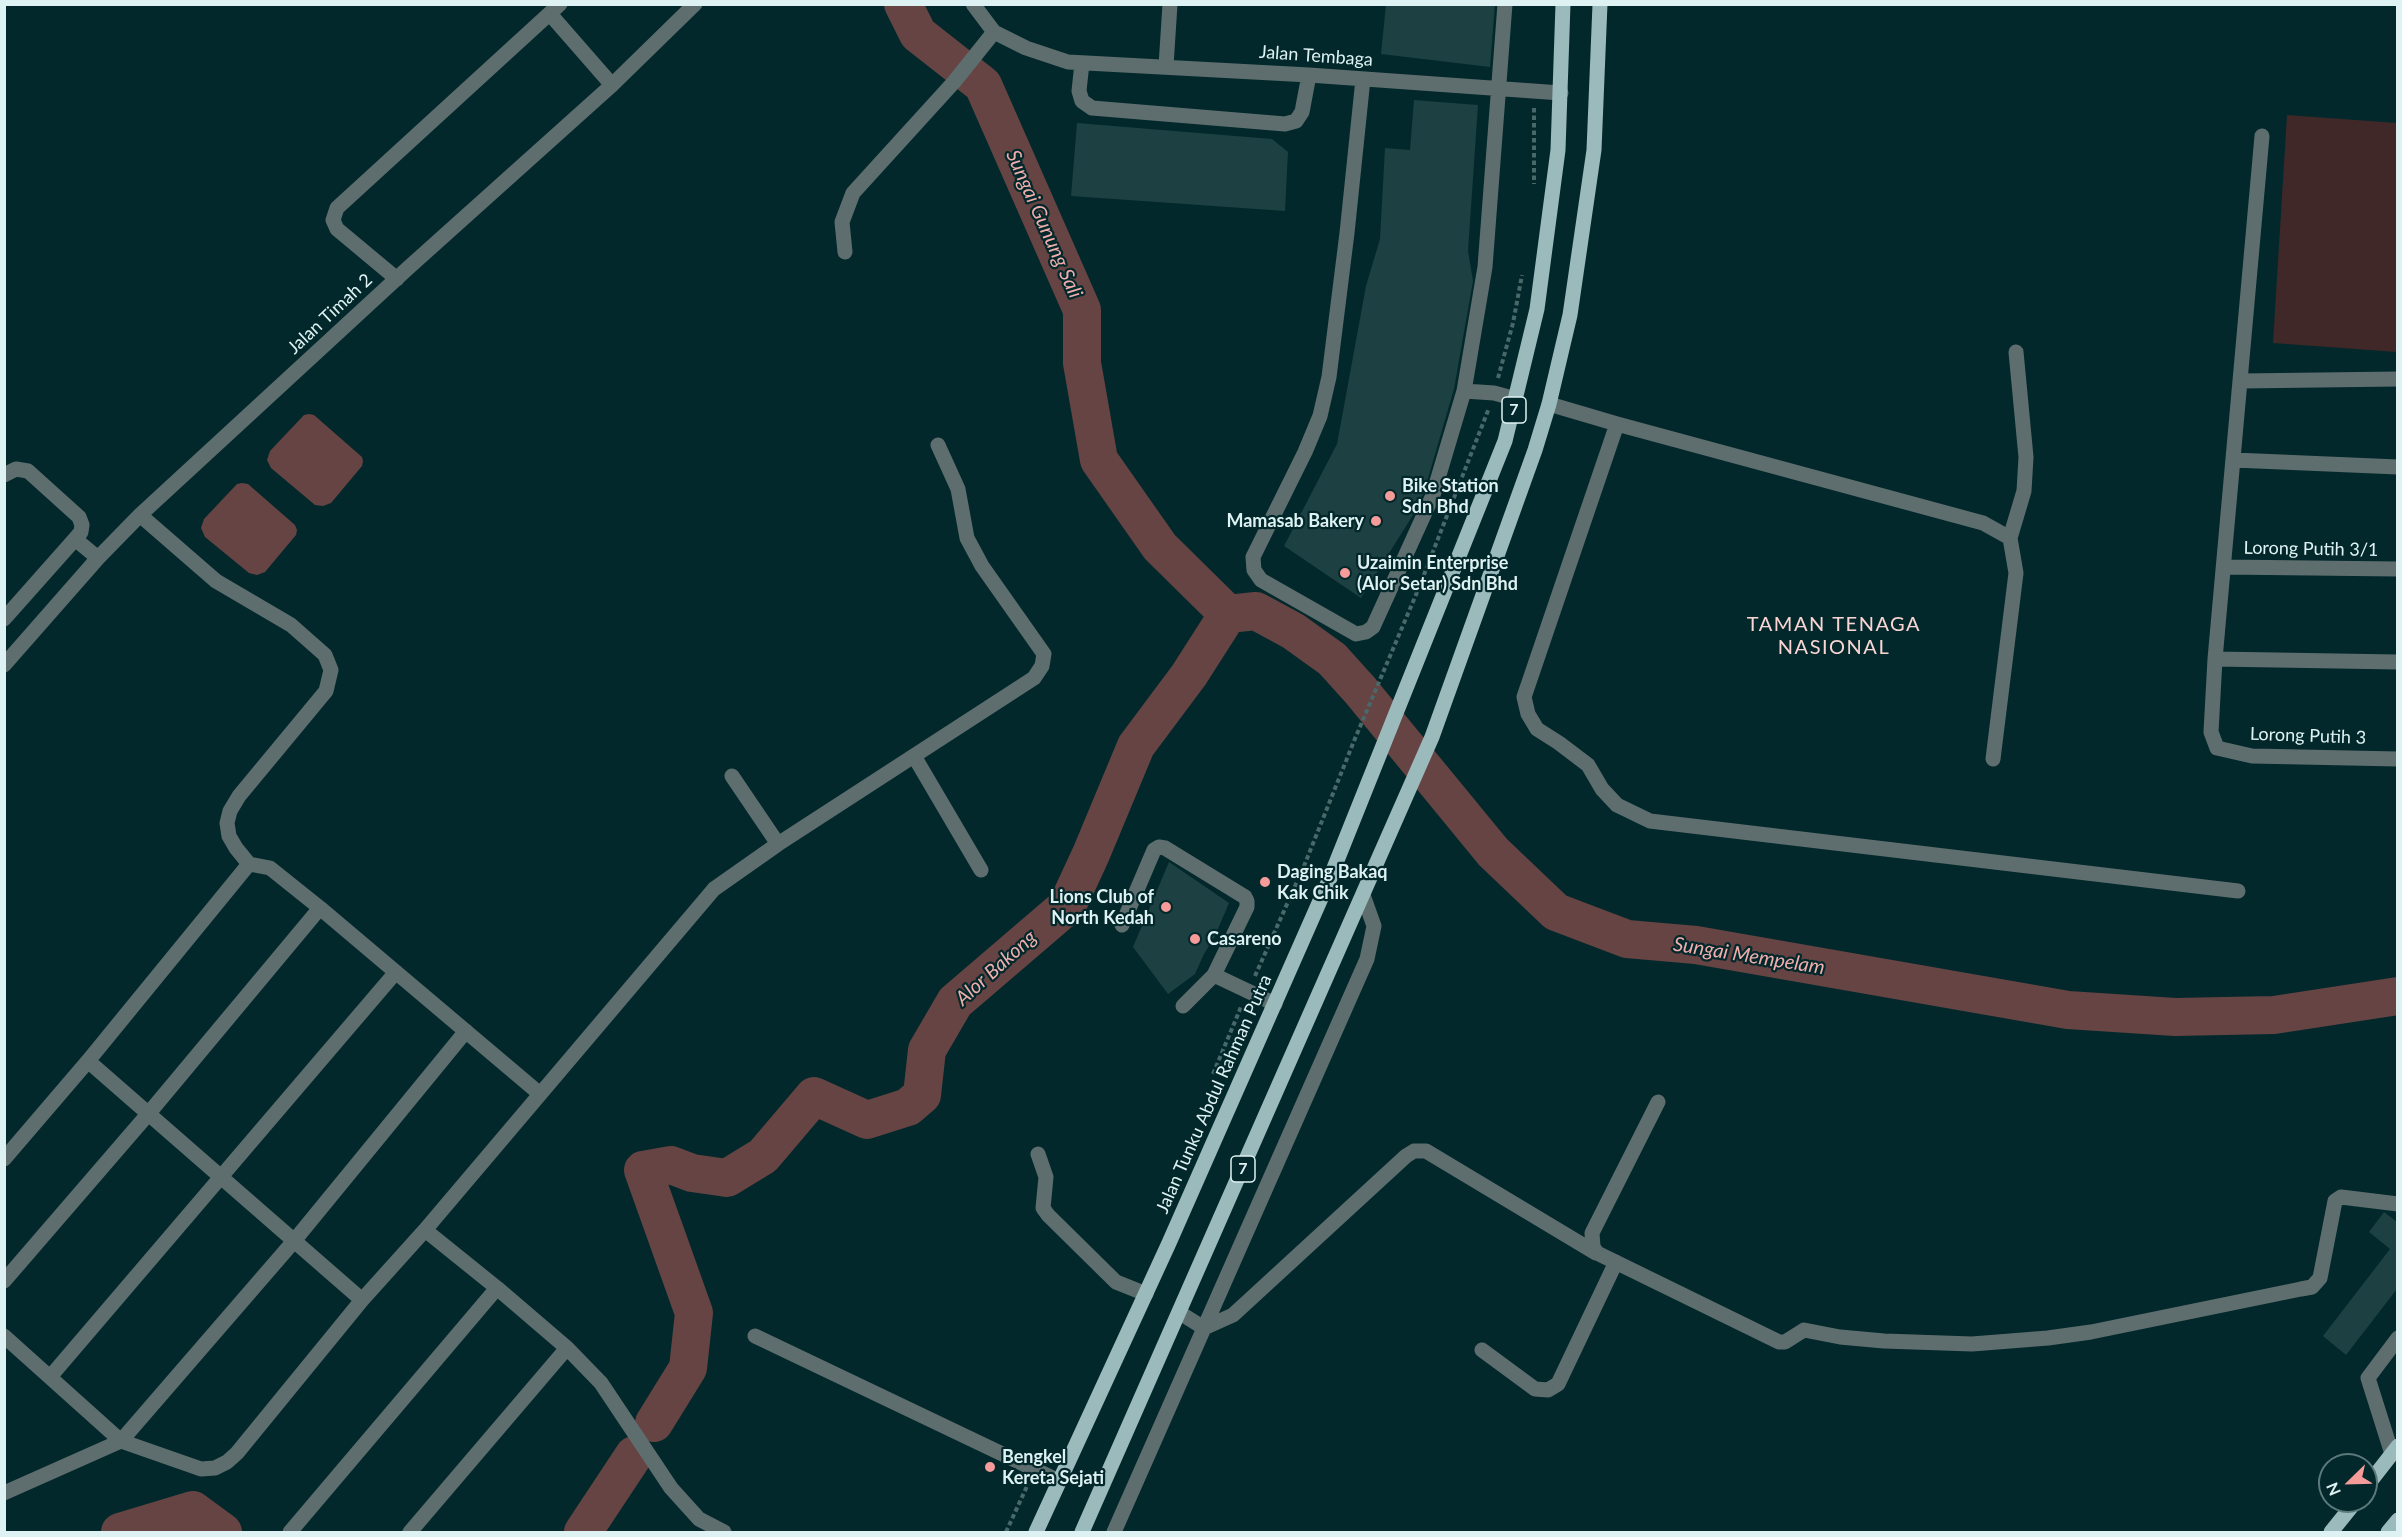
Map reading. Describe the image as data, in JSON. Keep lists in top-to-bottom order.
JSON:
{
  "streets": {
    "main road": ["7", "Jalan Tunku Abdul Rahman Putra"],
    "street": [
      "Jalan Tembaga",
      "Jalan Timah 2",
      "Lorong Putih 3/1",
      "Lorong Putih 3"
    ]
  },
  "crossings": [
    ["Jalan Tembaga", "Jalan Tunku Abdul Rahman Putra"]
  ],
  "districts": ["TAMAN TENAGA NASIONAL"],
  "water": ["Sungai Gunung Sali", "Sungai Mempelam", "Alor Bakong"],
  "places": [
    "Bike Station Sdn Bhd",
    "Mamasab Bakery",
    "Uzaimin Enterprise (Alor Setar) Sdn Bhd",
    "Daging Bakaq Kak Chik",
    "Lions Club of North Kedah",
    "Casareno",
    "Bengkel Kereta Sejati"
  ],
  "north": "bottom left"
}
